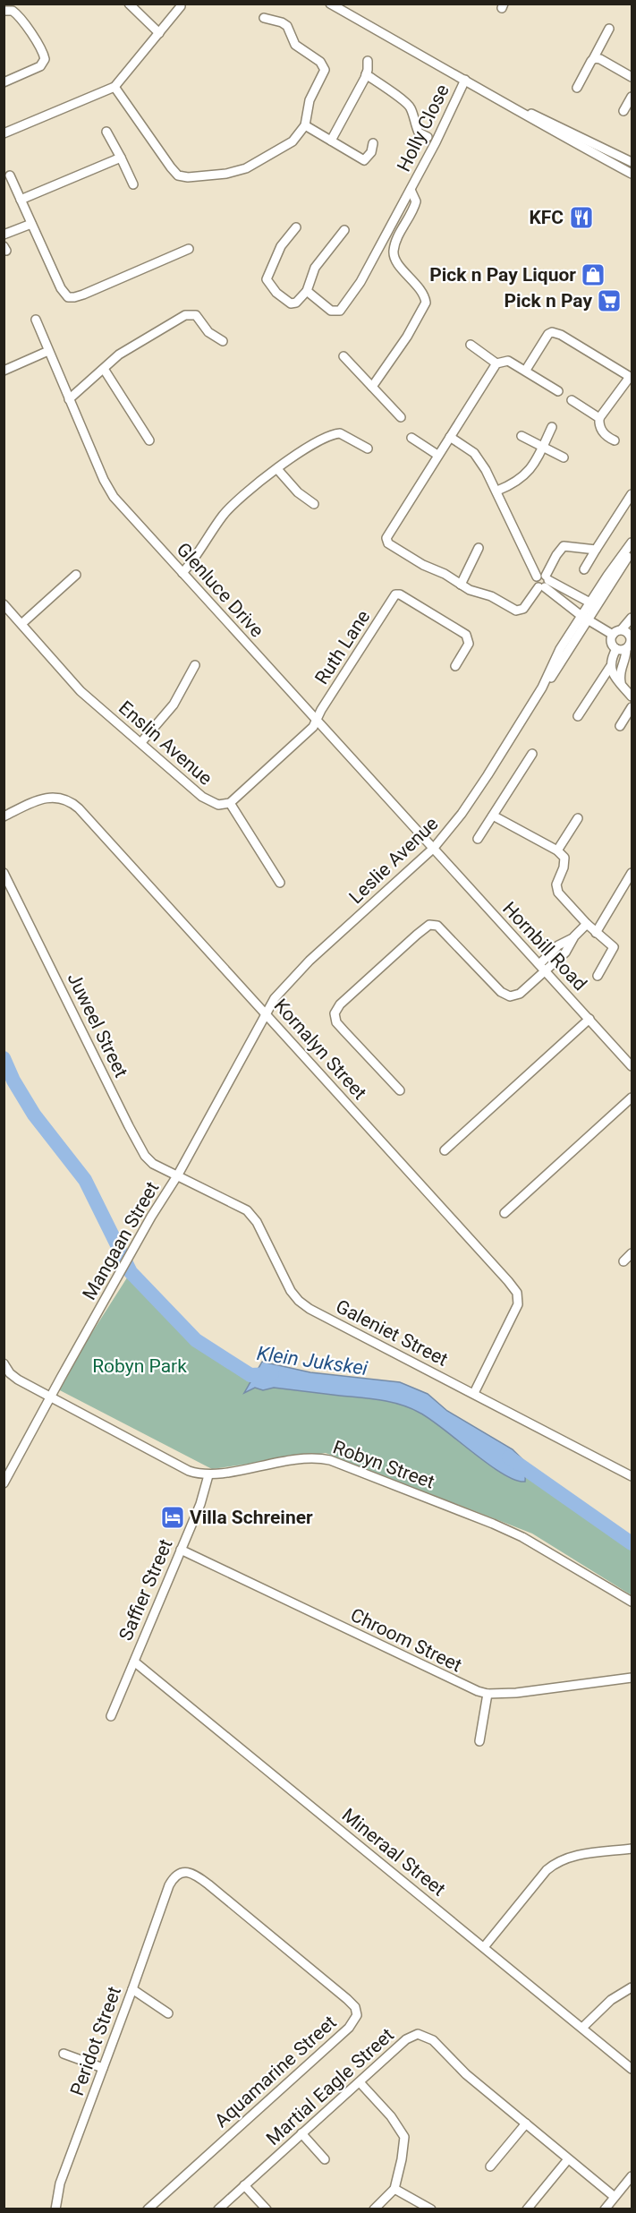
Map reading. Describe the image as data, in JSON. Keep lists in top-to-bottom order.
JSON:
{
  "streets": {
    "street": [
      "Holly Close",
      "Glenluce Drive",
      "Ruth Lane",
      "Enslin Avenue",
      "Leslie Avenue",
      "Hornbill Road",
      "Juweel Street",
      "Kornalyn Street",
      "Mangaan Street",
      "Galeniet Street",
      "Robyn Street",
      "Saffier Street",
      "Chroom Street",
      "Mineraal Street",
      "Peridot Street",
      "Aquamarine Street",
      "Martial Eagle Street"
    ]
  },
  "crossings": [
    ["Glenluce Drive", "Ruth Lane"],
    ["Glenluce Drive", "Leslie Avenue"],
    ["Glenluce Drive", "Hornbill Road"],
    ["Leslie Avenue", "Hornbill Road"],
    ["Leslie Avenue", "Kornalyn Street"],
    ["Leslie Avenue", "Mangaan Street"],
    ["Juweel Street", "Mangaan Street"],
    ["Juweel Street", "Galeniet Street"],
    ["Kornalyn Street", "Mangaan Street"],
    ["Kornalyn Street", "Galeniet Street"],
    ["Mangaan Street", "Galeniet Street"],
    ["Mangaan Street", "Robyn Street"],
    ["Robyn Street", "Saffier Street"],
    ["Saffier Street", "Chroom Street"],
    ["Saffier Street", "Mineraal Street"],
    ["Peridot Street", "Aquamarine Street"]
  ],
  "water": ["Klein Jukskei"],
  "parks": ["Robyn Park"],
  "places": {
    "restaurant": ["KFC"],
    "shop": ["Pick n Pay Liquor"],
    "supermarket": ["Pick n Pay"],
    "hotel": ["Villa Schreiner"]
  }
}
